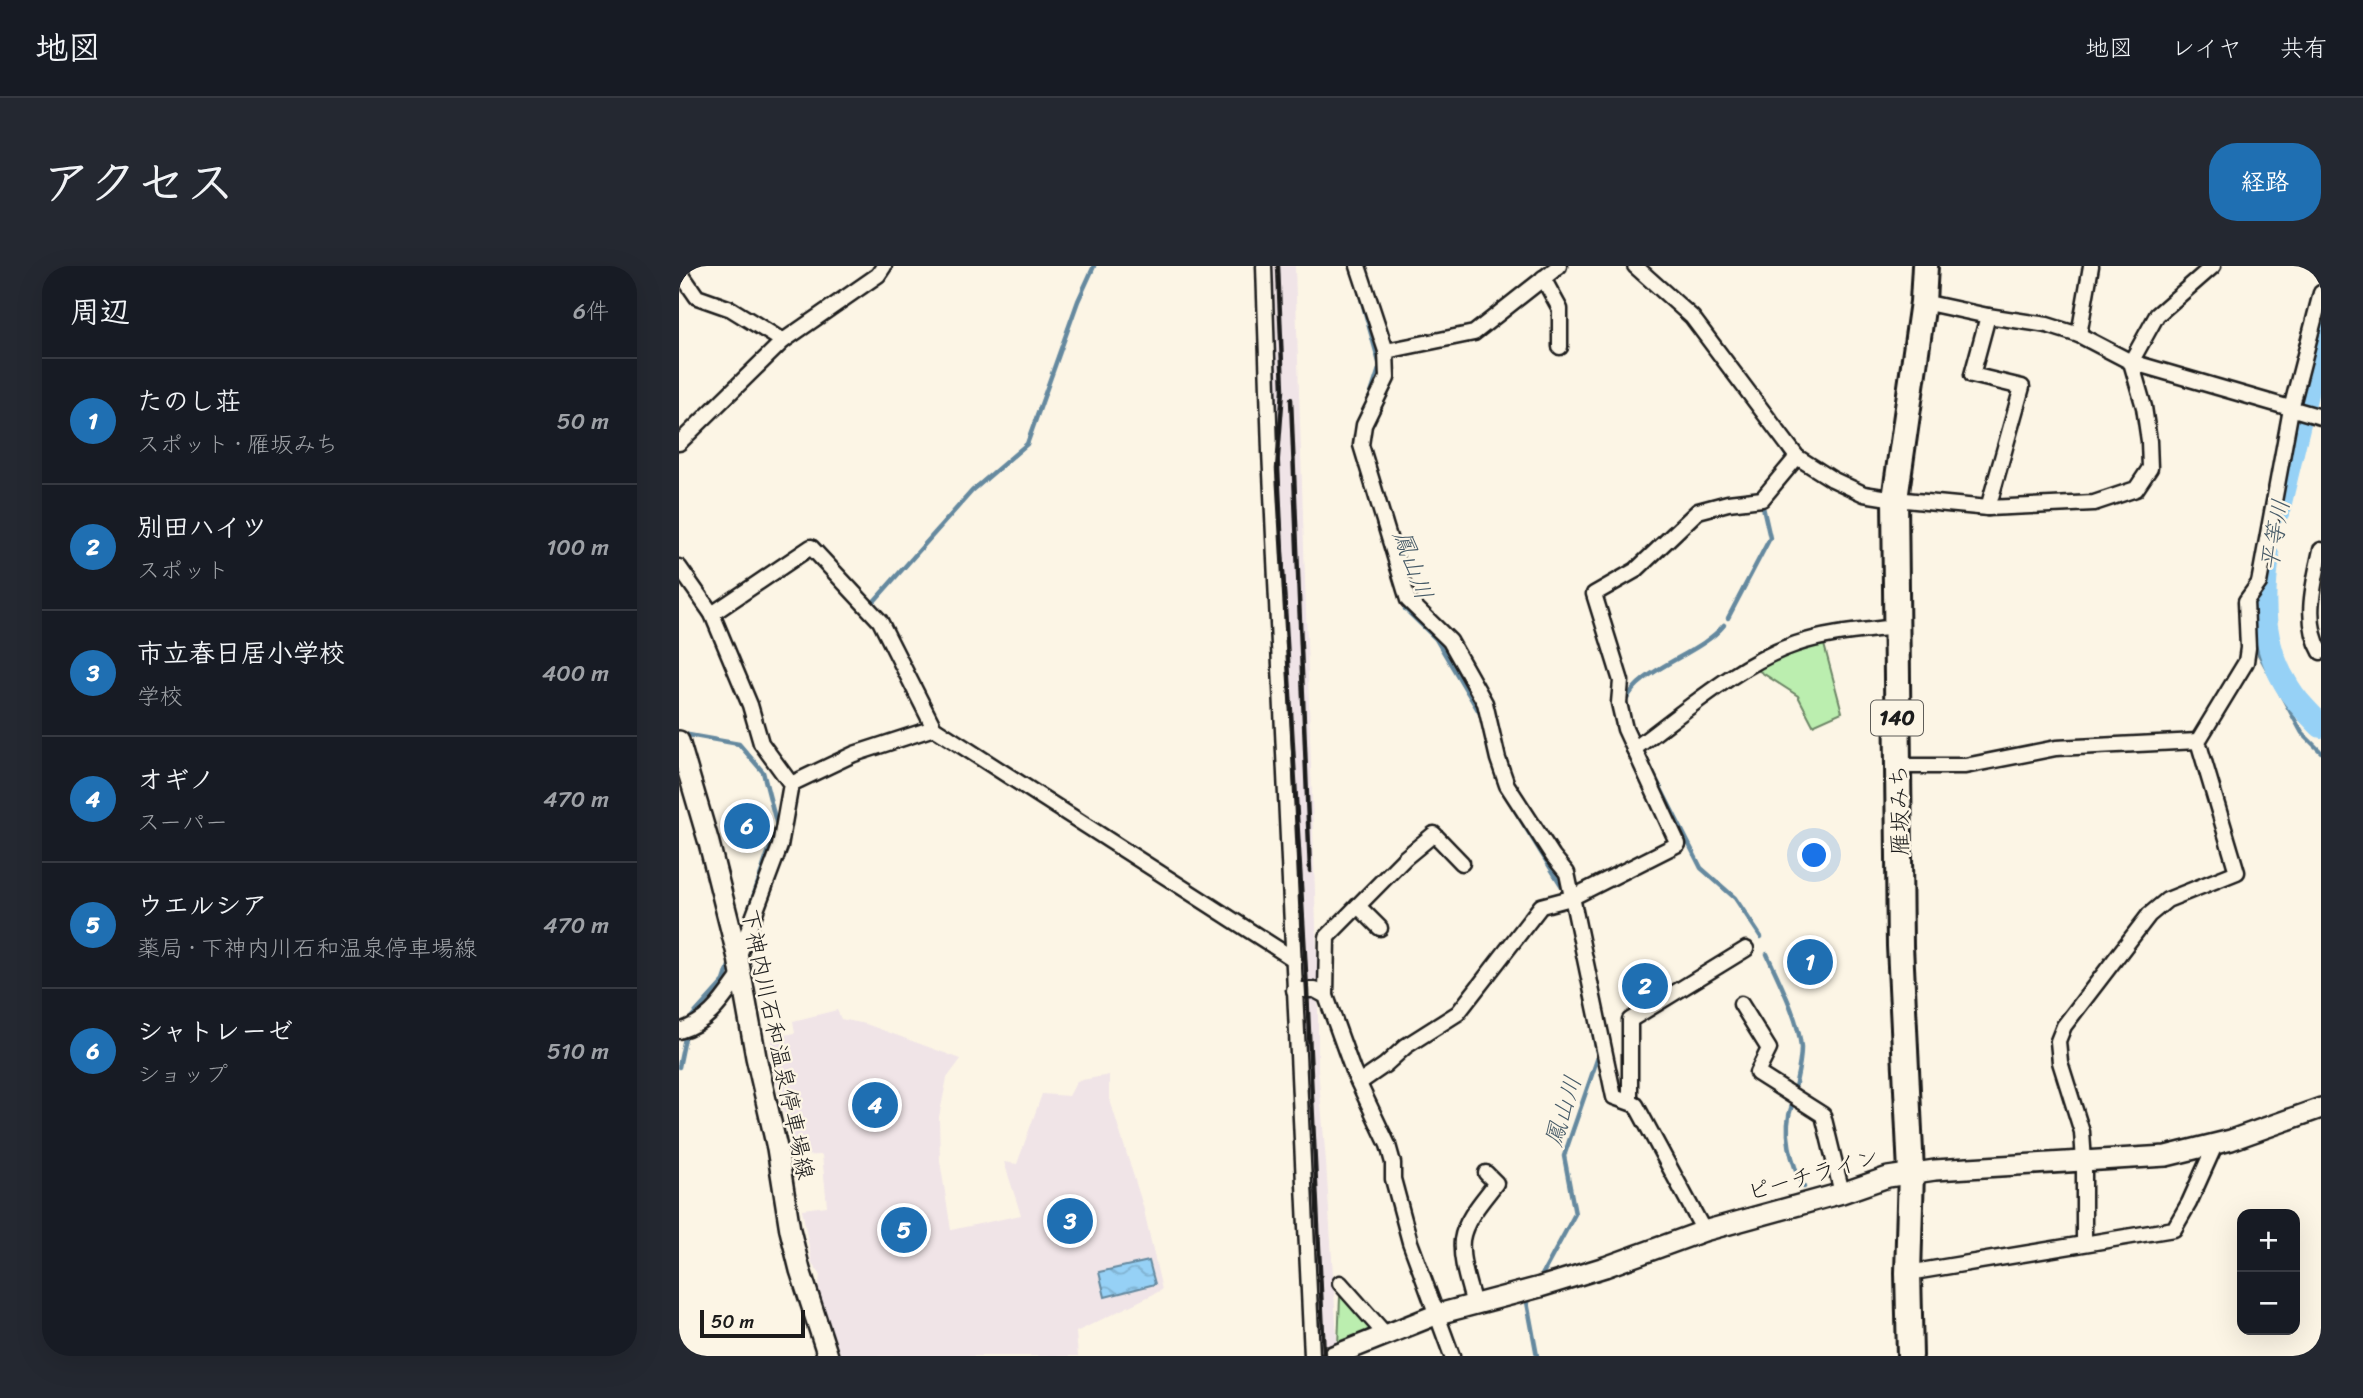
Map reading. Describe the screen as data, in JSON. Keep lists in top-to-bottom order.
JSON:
{
  "streets": {
    "highway": ["140", "雁坂みち"],
    "street": ["下神内川石和温泉停車場線", "ピーチライン"]
  },
  "crossings": [
    ["雁坂みち", "ピーチライン"]
  ],
  "water": ["平等川", "鳳山川"],
  "scale_bar": "50 m",
  "page": {
    "header": "地図",
    "nav": ["地図", "レイヤ", "共有"],
    "title": "アクセス",
    "buttons": "経路",
    "heading": ["周辺", "6件"],
    "list": [
      {
        "mark": "1",
        "name": "たのし荘",
        "note": "スポット · 雁坂みち",
        "value": "50 m"
      },
      {
        "mark": "2",
        "name": "別田ハイツ",
        "note": "スポット",
        "value": "100 m"
      },
      {
        "mark": "3",
        "name": "市立春日居小学校",
        "note": "学校",
        "value": "400 m"
      },
      {
        "mark": "4",
        "name": "オギノ",
        "note": "スーパー",
        "value": "470 m"
      },
      {
        "mark": "5",
        "name": "ウエルシア",
        "note": "薬局 · 下神内川石和温泉停車場線",
        "value": "470 m"
      },
      {
        "mark": "6",
        "name": "シャトレーゼ",
        "note": "ショップ",
        "value": "510 m"
      }
    ],
    "pins": [
      "6",
      "1",
      "2",
      "4",
      "3",
      "5"
    ],
    "map_buttons": ["+", "−"],
    "scale": "50 m"
  }
}
